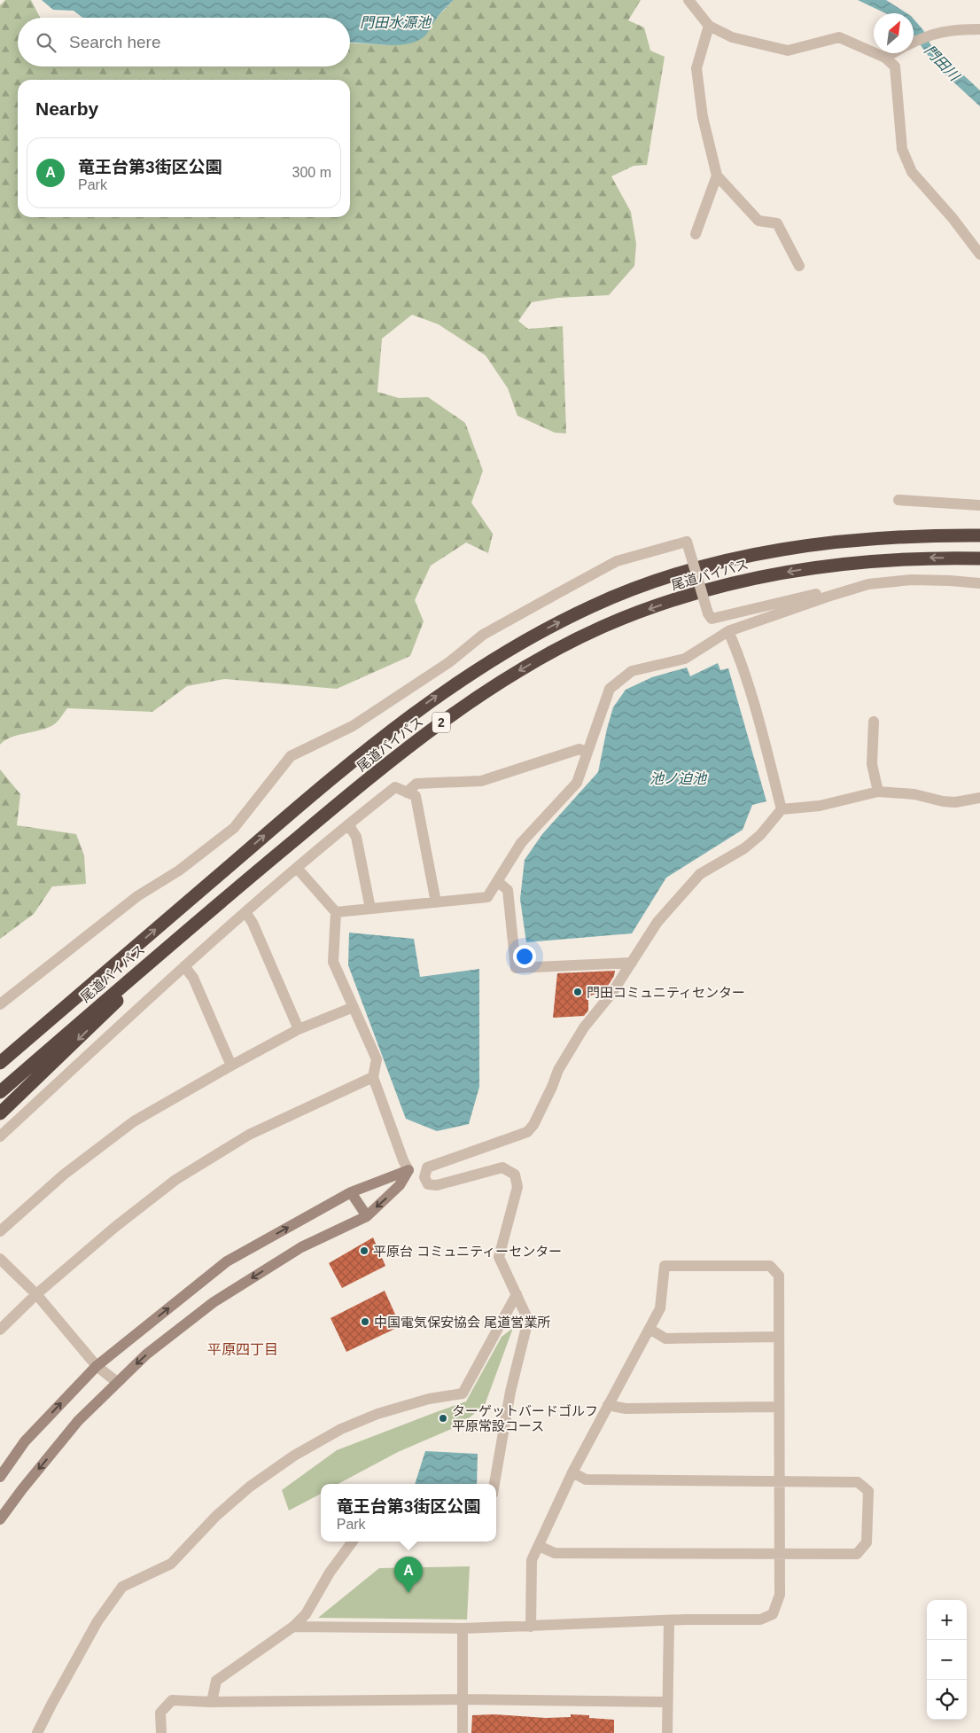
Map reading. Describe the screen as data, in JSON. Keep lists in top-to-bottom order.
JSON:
{
  "streets": {
    "highway": ["尾道バイパス", "2"]
  },
  "districts": ["平原四丁目"],
  "water": ["門田水源池", "門田川", "池ノ迫池"],
  "places": [
    "門田コミュニティセンター",
    "平原台 コミュニティーセンター",
    "中国電気保安協会 尾道営業所",
    "ターゲットバードゴルフ 平原常設コース"
  ],
  "north": "top right",
  "page": {
    "search": "Search here",
    "heading": "Nearby",
    "list": [
      {
        "mark": "A",
        "name": "竜王台第3街区公園",
        "note": "Park",
        "value": "300 m"
      }
    ],
    "popup": ["竜王台第3街区公園", "Park"],
    "pins": "A",
    "map_buttons": ["+", "−"]
  }
}
